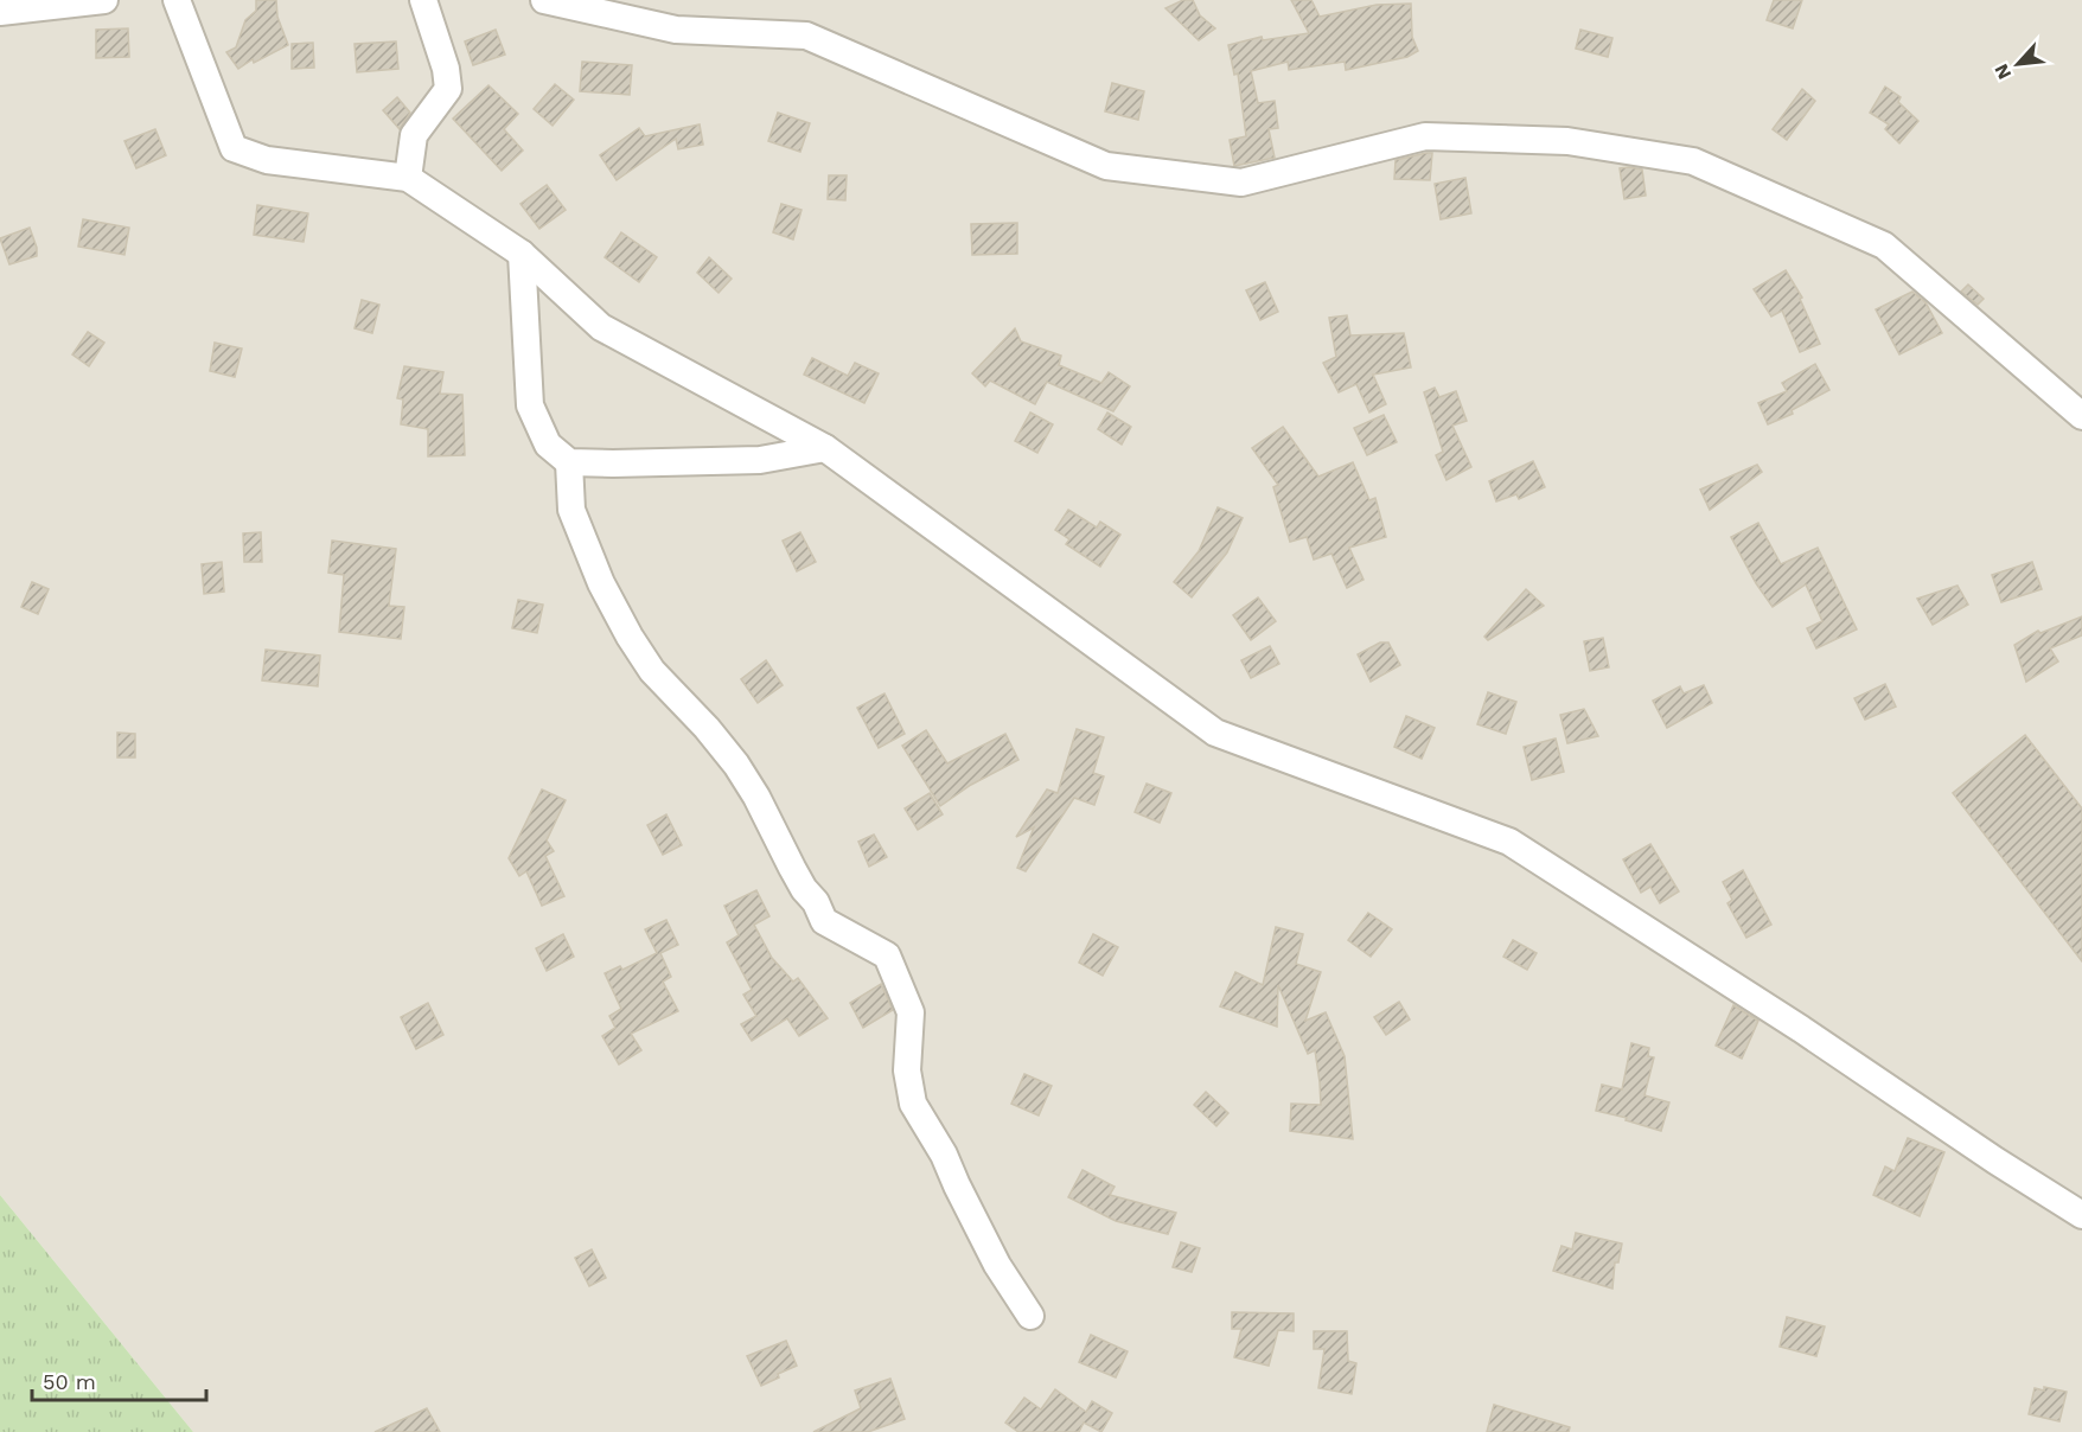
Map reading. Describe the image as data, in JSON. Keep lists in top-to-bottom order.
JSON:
{
  "scale_bar": "50 m",
  "north": "bottom left"
}
